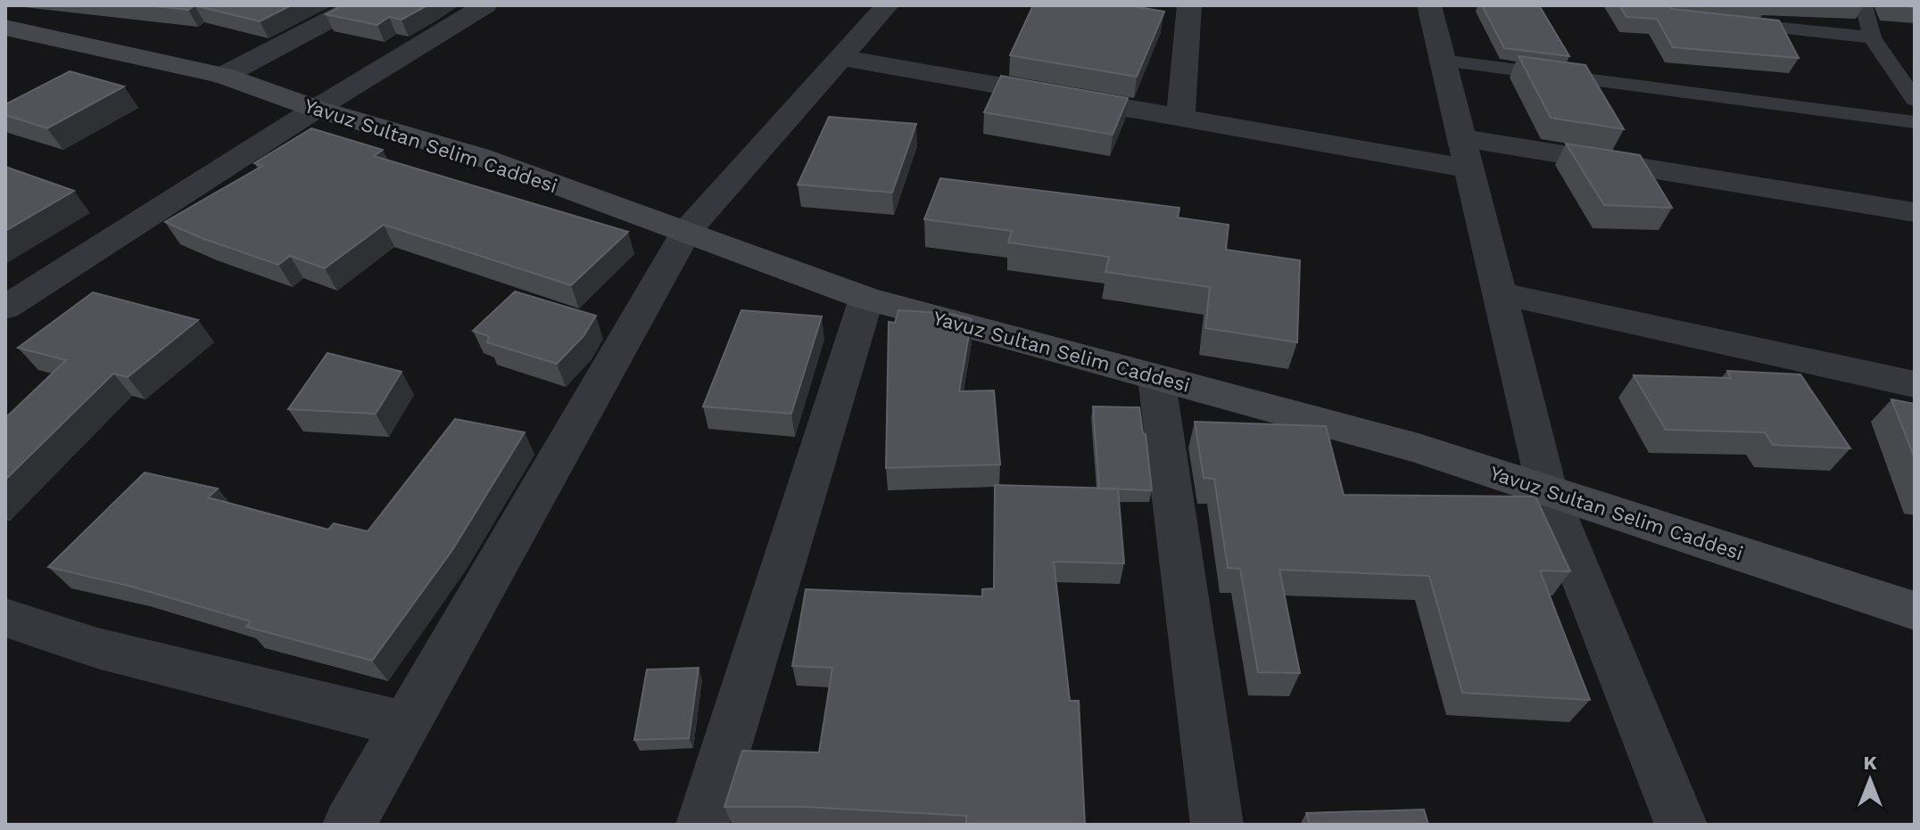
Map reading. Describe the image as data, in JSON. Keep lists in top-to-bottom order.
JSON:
{
  "streets": {
    "street": ["Yavuz Sultan Selim Caddesi"]
  },
  "north": "top"
}
